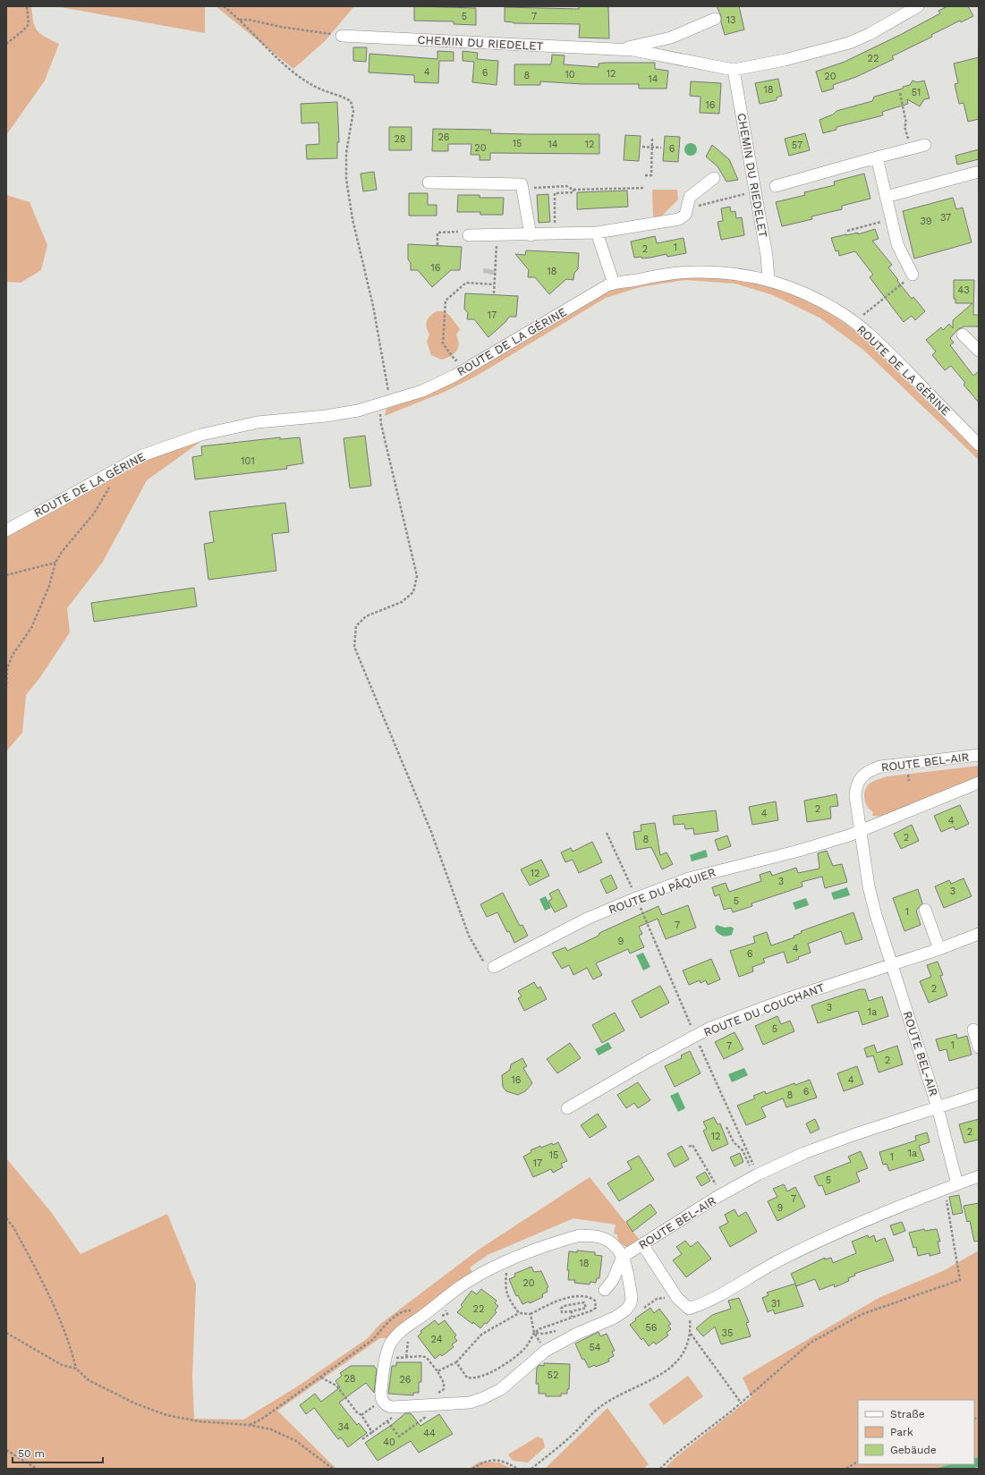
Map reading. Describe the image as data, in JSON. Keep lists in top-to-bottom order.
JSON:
{
  "streets": {
    "street": [
      "CHEMIN DU RIEDELET",
      "ROUTE DE LA GÉRINE",
      "ROUTE BEL-AIR",
      "ROUTE DU PÂQUIER",
      "ROUTE DU COUCHANT"
    ]
  },
  "crossings": [
    ["CHEMIN DU RIEDELET", "ROUTE DE LA GÉRINE"],
    ["ROUTE BEL-AIR", "ROUTE DU PÂQUIER"],
    ["ROUTE BEL-AIR", "ROUTE DU COUCHANT"]
  ],
  "house_numbers": [
    "5",
    "7",
    "13",
    "22",
    "4",
    "6",
    "12",
    "10",
    "8",
    "20",
    "14",
    "18",
    "51",
    "16",
    "26",
    "28",
    "15",
    "14",
    "12",
    "57",
    "20",
    "6",
    "37",
    "39",
    "1",
    "2",
    "16",
    "18",
    "43",
    "17",
    "101",
    "2",
    "4",
    "4",
    "2",
    "8",
    "12",
    "3",
    "3",
    "5",
    "1",
    "7",
    "9",
    "4",
    "6",
    "2",
    "3",
    "1a",
    "5",
    "1",
    "7",
    "2",
    "16",
    "4",
    "6",
    "8",
    "2",
    "12",
    "1a",
    "15",
    "1",
    "17",
    "5",
    "7",
    "9",
    "18",
    "20",
    "31",
    "22",
    "56",
    "35",
    "24",
    "54",
    "52",
    "28",
    "26",
    "34",
    "44",
    "40"
  ],
  "legend": ["Straße", "Park", "Gebäude"],
  "scale_bar": "50 m"
}
